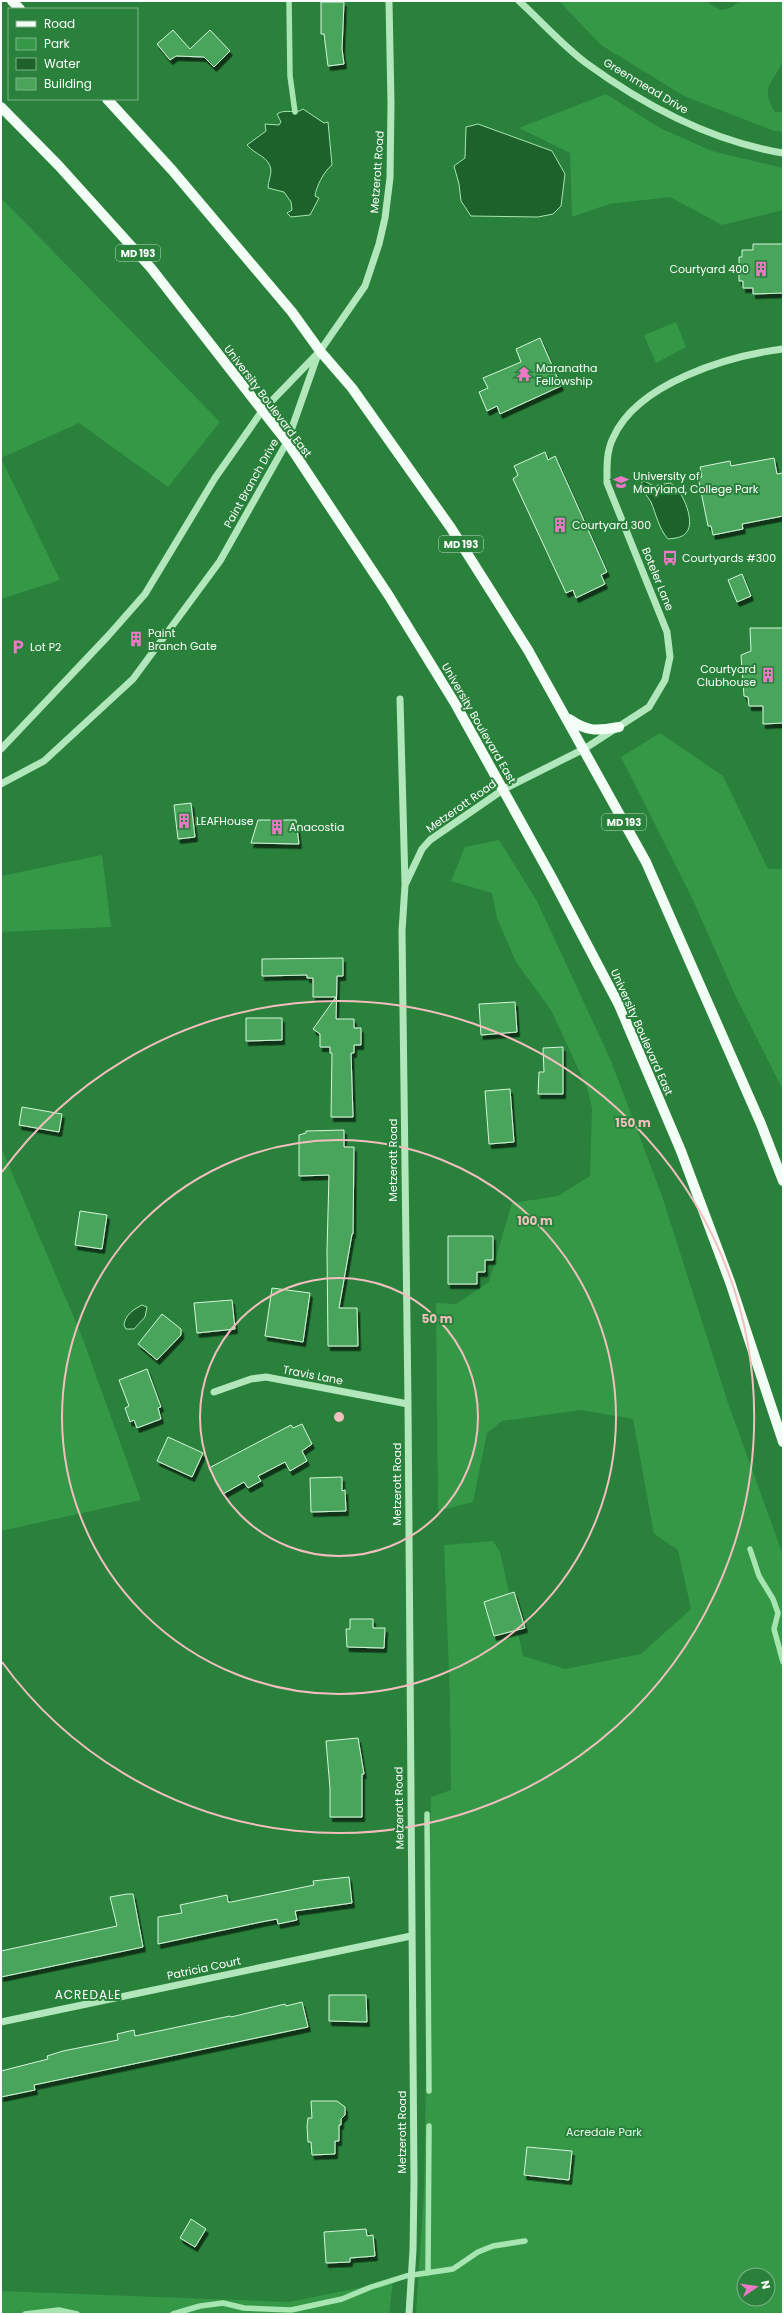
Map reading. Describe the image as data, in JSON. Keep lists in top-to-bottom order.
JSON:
{
  "streets": {
    "main road": ["MD 193", "University Boulevard East"],
    "street": [
      "Greenmead Drive",
      "Metzerott Road",
      "Paint Branch Drive",
      "Boteler Lane",
      "Travis Lane",
      "Patricia Court"
    ]
  },
  "crossings": [
    ["Metzerott Road", "MD 193"],
    ["Metzerott Road", "University Boulevard East"],
    ["Metzerott Road", "Paint Branch Drive"],
    ["Metzerott Road", "Boteler Lane"],
    ["Metzerott Road", "Travis Lane"],
    ["Metzerott Road", "Patricia Court"],
    ["MD 193", "Paint Branch Drive"],
    ["MD 193", "Boteler Lane"],
    ["University Boulevard East", "Paint Branch Drive"]
  ],
  "districts": ["ACREDALE"],
  "parks": ["Acredale Park"],
  "places": {
    "building": [
      "Courtyard 400",
      "Courtyard 300",
      "Paint Branch Gate",
      "Courtyard Clubhouse",
      "LEAFHouse",
      "Anacostia"
    ],
    "temple": ["Maranatha Fellowship"],
    "school or university": ["University of Maryland, College Park"],
    "bus stop": ["Courtyards #300"],
    "parking": ["Lot P2"]
  },
  "legend": [
    "Road",
    "Park",
    "Water",
    "Building"
  ],
  "north": "right",
  "rings": ["150 m", "100 m", "50 m"]
}
